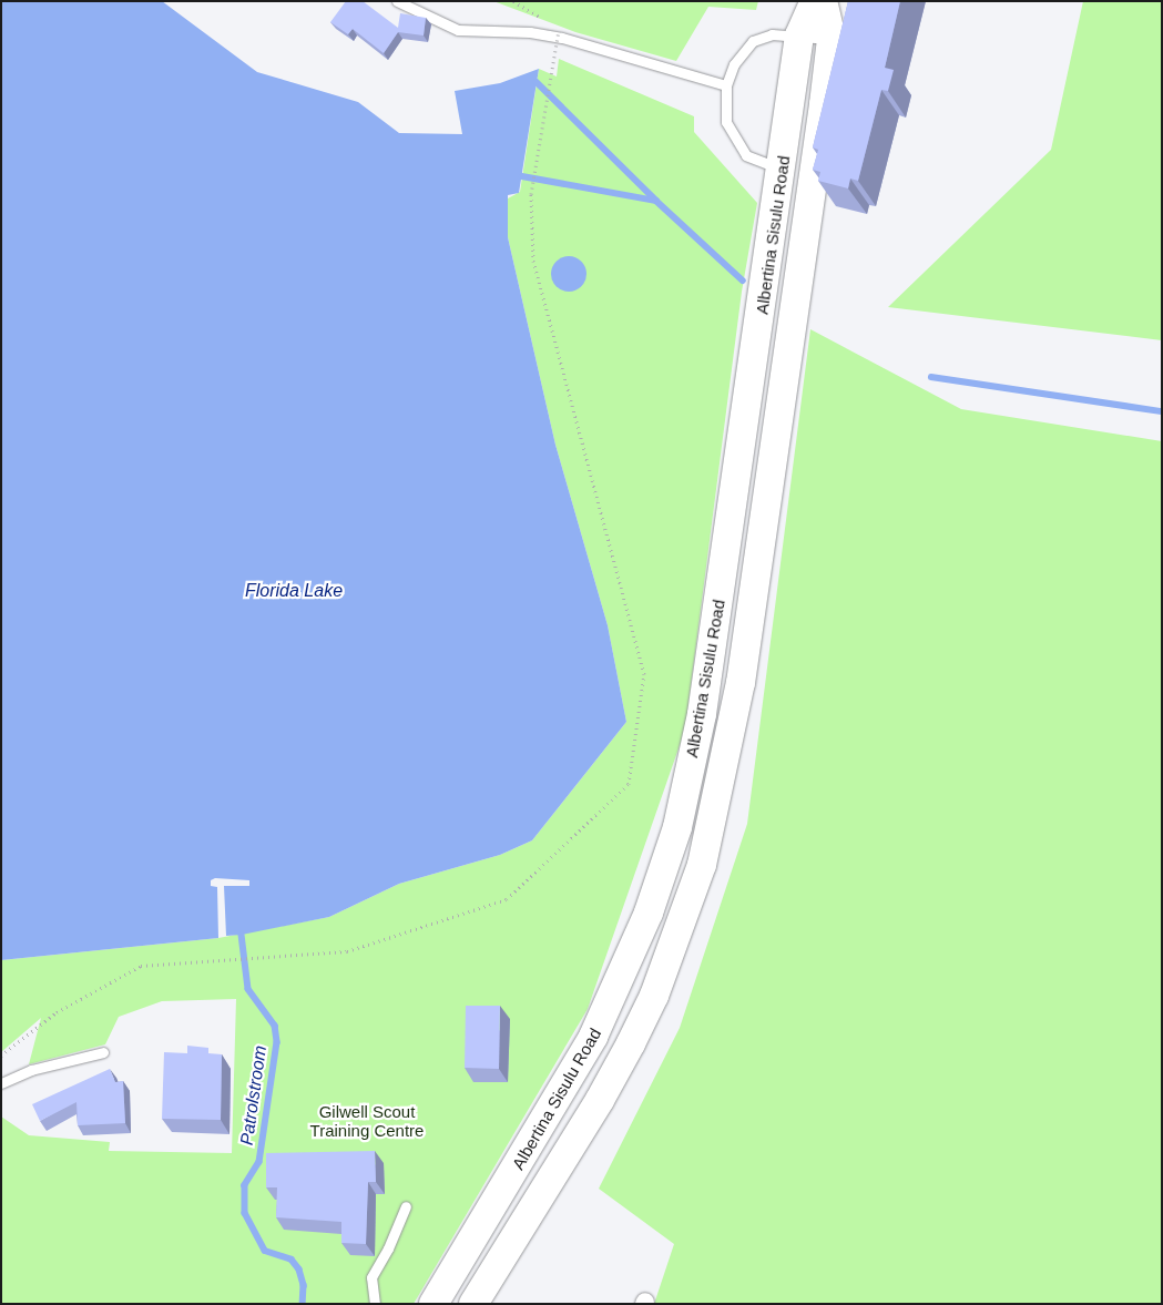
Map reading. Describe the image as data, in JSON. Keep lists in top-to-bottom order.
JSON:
{
  "streets": {
    "main road": ["Albertina Sisulu Road"]
  },
  "water": ["Florida Lake", "Patrolstroom"],
  "parks": ["Gilwell Scout Training Centre"]
}
